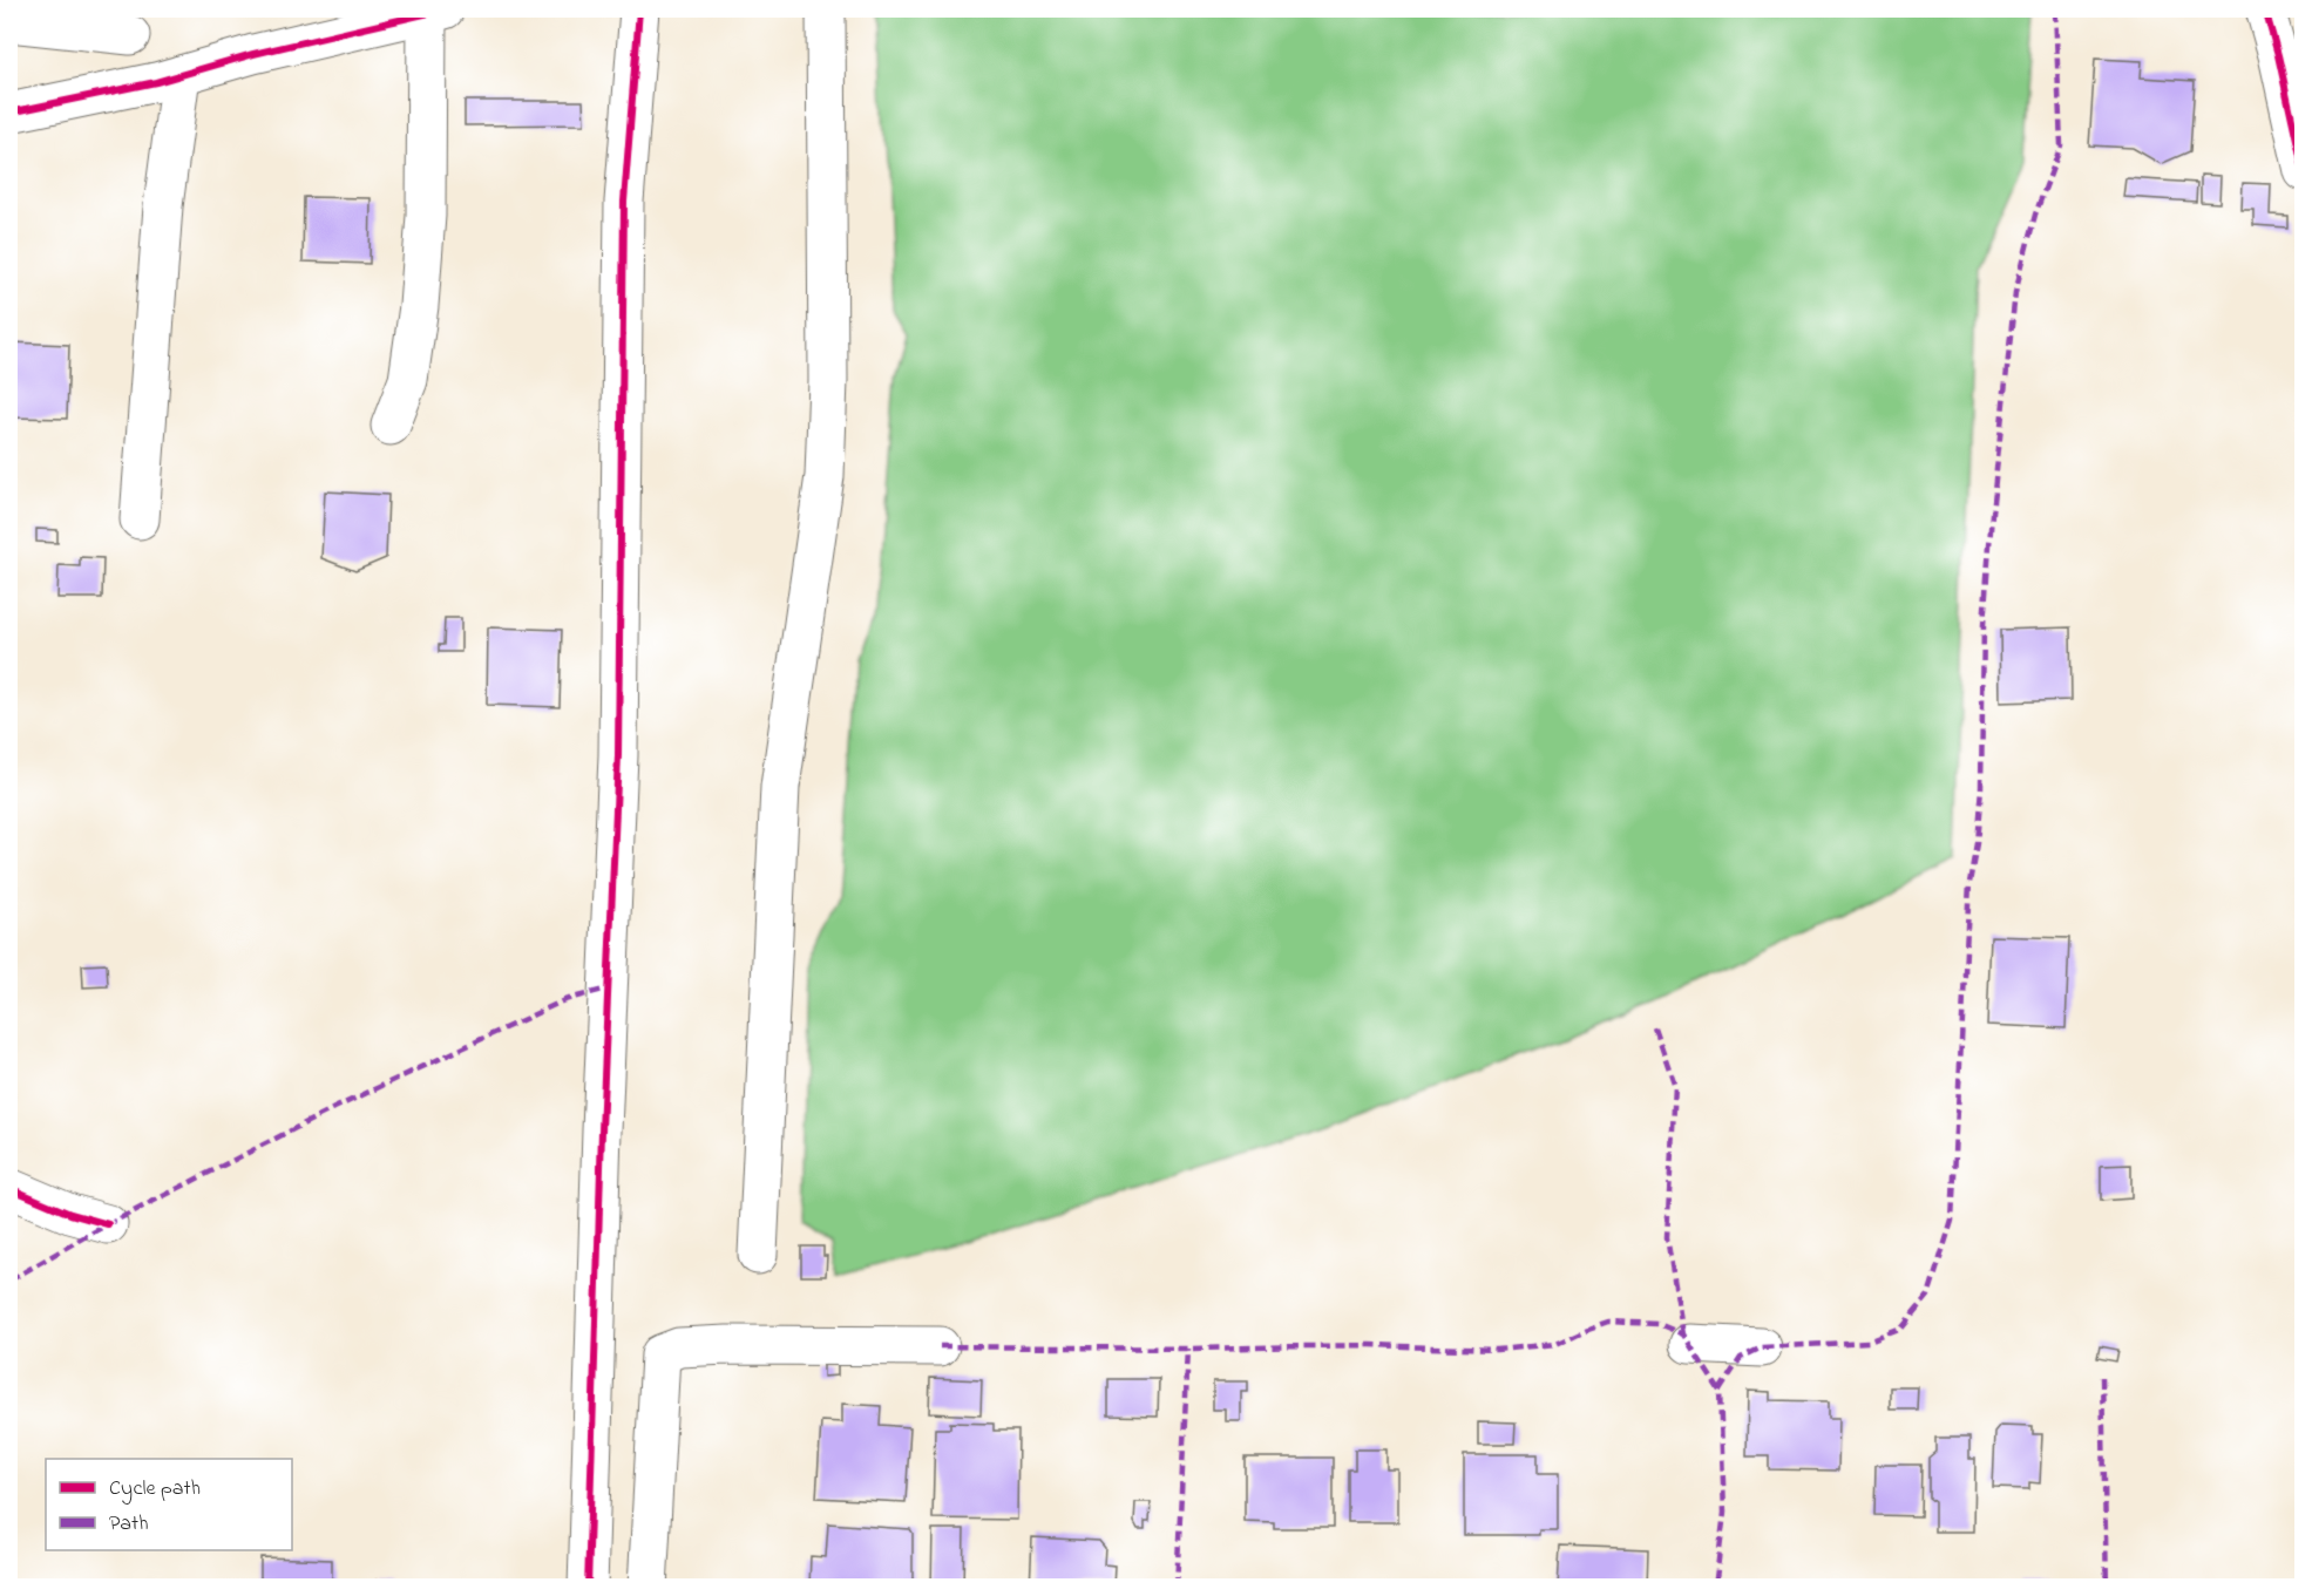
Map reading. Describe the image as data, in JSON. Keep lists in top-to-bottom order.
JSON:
{
  "legend": ["Cycle path", "Path"]
}
